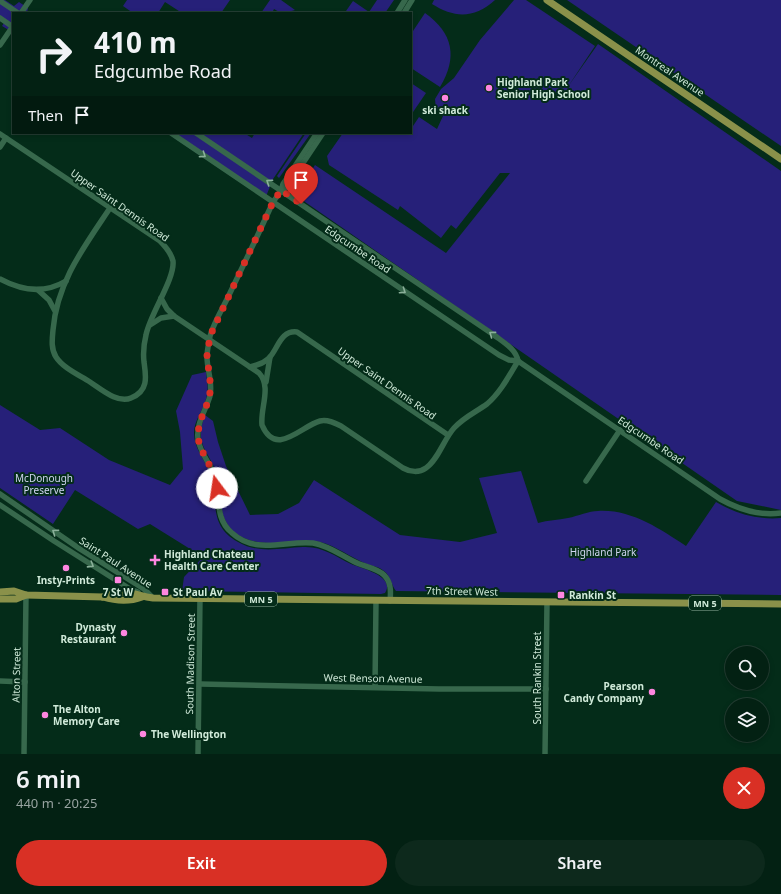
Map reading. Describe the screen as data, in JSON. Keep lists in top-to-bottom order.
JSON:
{
  "streets": {
    "main road": ["Montreal Avenue", "7th Street West", "MN 5"],
    "street": [
      "Upper Saint Dennis Road",
      "Edgcumbe Road",
      "Saint Paul Avenue",
      "South Madison Street",
      "Alton Street",
      "West Benson Avenue",
      "South Rankin Street"
    ]
  },
  "crossings": [
    ["Saint Paul Avenue", "7th Street West"],
    ["7th Street West", "South Madison Street"],
    ["7th Street West", "Alton Street"],
    ["7th Street West", "South Rankin Street"],
    ["South Madison Street", "West Benson Avenue"],
    ["West Benson Avenue", "South Rankin Street"]
  ],
  "parks": ["McDonough Preserve", "Highland Park"],
  "places": {
    "other": [
      "Highland Park Senior High School",
      "ski shack",
      "Insty-Prints",
      "Dynasty Restaurant",
      "Pearson Candy Company",
      "The Alton Memory Care",
      "The Wellington"
    ],
    "health": ["Highland Chateau Health Care Center"],
    "transit": ["7 St W", "St Paul Av", "Rankin St"]
  },
  "page": {
    "turn": ["410 m", "Edgcumbe Road"],
    "then": "Then",
    "heading": ["6 min", "440 m · 20:25"],
    "buttons": ["Exit", "Share"]
  }
}
